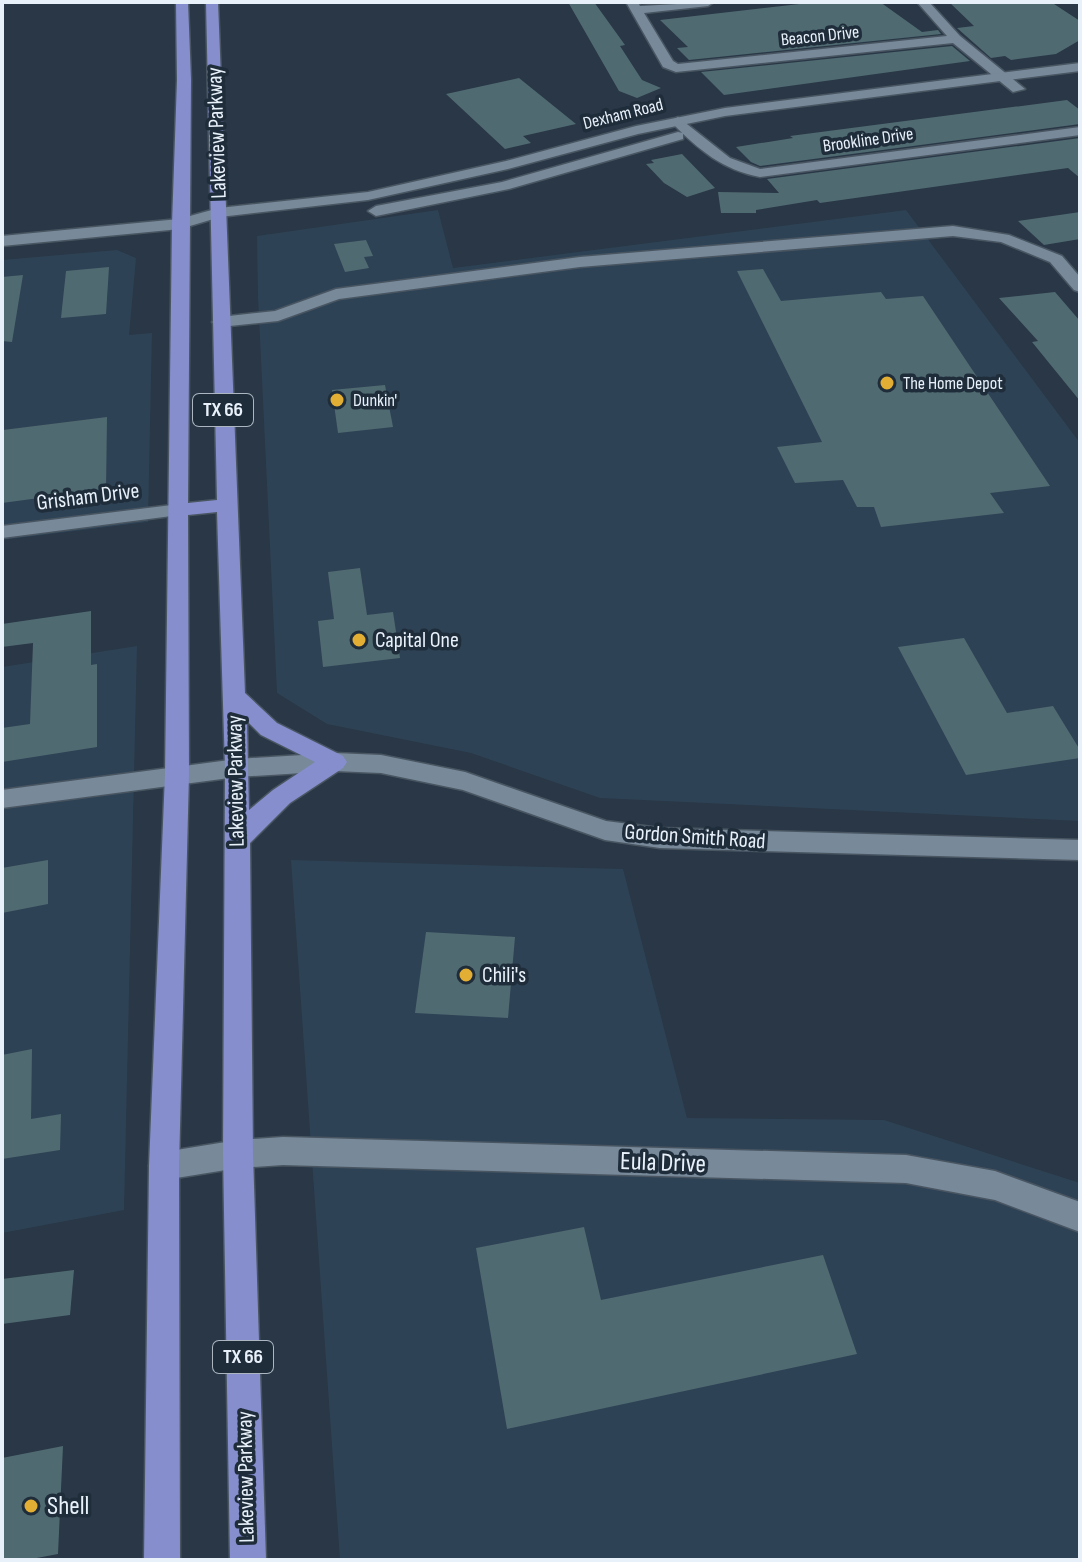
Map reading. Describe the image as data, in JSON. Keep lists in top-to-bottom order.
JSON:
{
  "streets": {
    "main road": ["Lakeview Parkway", "TX 66"],
    "street": [
      "Beacon Drive",
      "Dexham Road",
      "Brookline Drive",
      "Grisham Drive",
      "Gordon Smith Road",
      "Eula Drive"
    ]
  },
  "crossings": [
    ["Dexham Road", "Lakeview Parkway"],
    ["Dexham Road", "Brookline Drive"],
    ["Lakeview Parkway", "Grisham Drive"],
    ["Lakeview Parkway", "Gordon Smith Road"],
    ["Lakeview Parkway", "Eula Drive"]
  ],
  "places": [
    "The Home Depot",
    "Dunkin'",
    "Capital One",
    "Chili's",
    "Shell"
  ]
}
